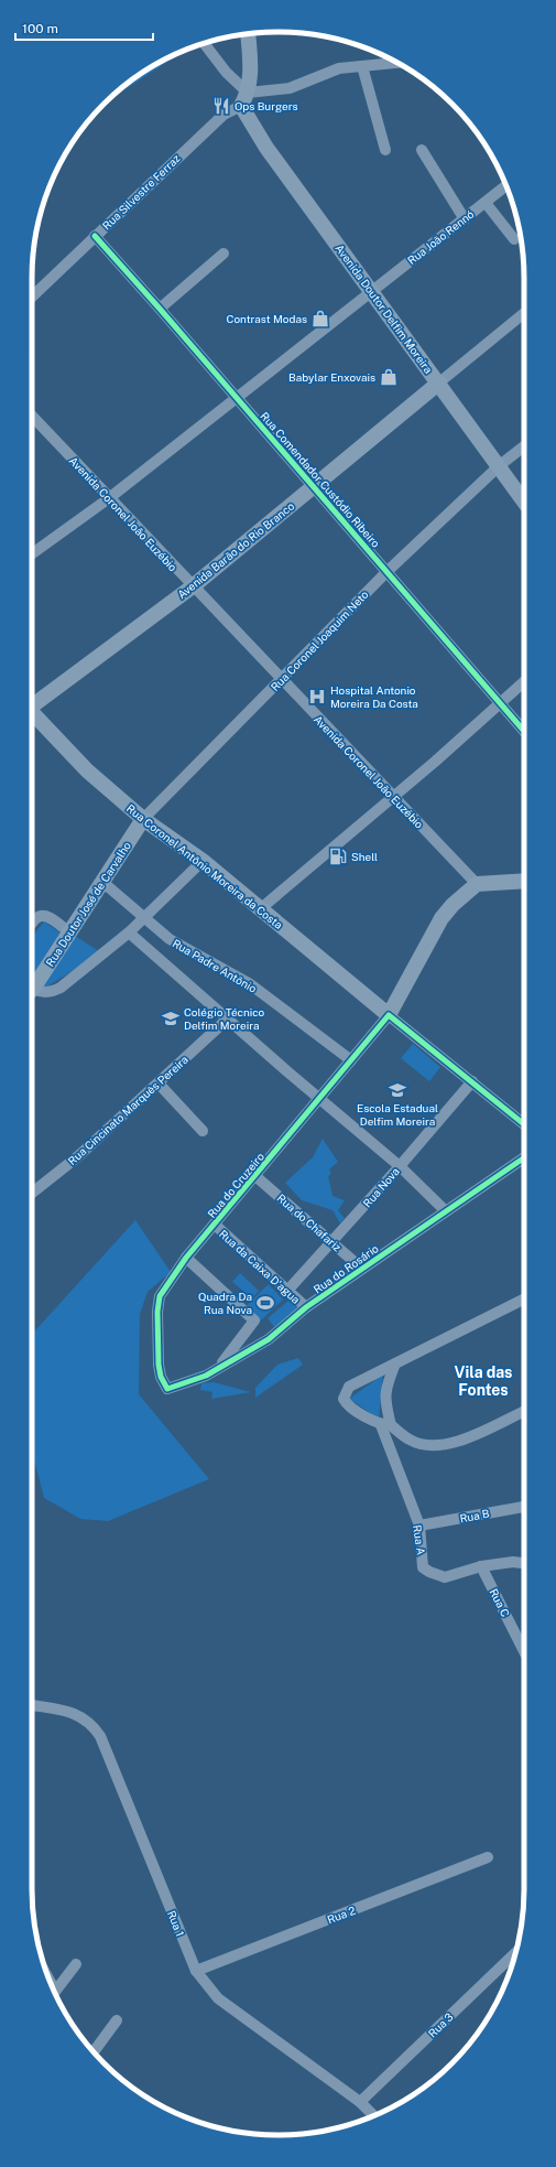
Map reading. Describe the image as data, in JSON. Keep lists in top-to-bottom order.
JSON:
{
  "streets": {
    "main road": [
      "Avenida Doutor Delfim Moreira",
      "Avenida Barão do Rio Branco",
      "Rua Coronel Antônio Moreira da Costa",
      "Rua Doutor José de Carvalho"
    ],
    "street": [
      "Rua Silvestre Ferraz",
      "Rua João Rennó",
      "Rua Comendador Custódio Ribeiro",
      "Avenida Coronel João Euzébio",
      "Rua Coronel Joaquim Neto",
      "Rua Padre Antônio",
      "Rua Cincinato Marquês Pereira",
      "Rua do Cruzeiro",
      "Rua Nova",
      "Rua do Chafariz",
      "Rua da Caixa D'agua",
      "Rua do Rosário",
      "Rua B",
      "Rua A",
      "Rua C",
      "Rua 2",
      "Rua 1",
      "Rua 3"
    ]
  },
  "crossings": [
    ["Rua Silvestre Ferraz", "Avenida Doutor Delfim Moreira"],
    ["Rua Silvestre Ferraz", "Rua Comendador Custódio Ribeiro"],
    ["Rua João Rennó", "Avenida Doutor Delfim Moreira"],
    ["Rua João Rennó", "Rua Comendador Custódio Ribeiro"],
    ["Rua João Rennó", "Avenida Coronel João Euzébio"],
    ["Avenida Doutor Delfim Moreira", "Avenida Barão do Rio Branco"],
    ["Avenida Doutor Delfim Moreira", "Rua Coronel Joaquim Neto"],
    ["Rua Comendador Custódio Ribeiro", "Avenida Barão do Rio Branco"],
    ["Rua Comendador Custódio Ribeiro", "Rua Coronel Joaquim Neto"],
    ["Avenida Coronel João Euzébio", "Avenida Barão do Rio Branco"],
    ["Avenida Coronel João Euzébio", "Rua Coronel Joaquim Neto"],
    ["Rua Coronel Joaquim Neto", "Rua Coronel Antônio Moreira da Costa"],
    ["Rua Coronel Joaquim Neto", "Rua Doutor José de Carvalho"],
    ["Rua Coronel Antônio Moreira da Costa", "Rua Doutor José de Carvalho"],
    ["Rua Coronel Antônio Moreira da Costa", "Rua do Cruzeiro"],
    ["Rua Doutor José de Carvalho", "Rua Padre Antônio"],
    ["Rua Padre Antônio", "Rua do Cruzeiro"],
    ["Rua do Cruzeiro", "Rua do Chafariz"],
    ["Rua do Cruzeiro", "Rua da Caixa D'agua"],
    ["Rua do Cruzeiro", "Rua do Rosário"],
    ["Rua Nova", "Rua do Chafariz"],
    ["Rua Nova", "Rua da Caixa D'agua"],
    ["Rua do Chafariz", "Rua do Rosário"],
    ["Rua da Caixa D'agua", "Rua do Rosário"],
    ["Rua B", "Rua A"],
    ["Rua A", "Rua C"],
    ["Rua 2", "Rua 1"],
    ["Rua 1", "Rua 3"]
  ],
  "districts": ["Vila das Fontes"],
  "places": {
    "restaurant": ["Ops Burgers"],
    "shop": ["Contrast Modas", "Babylar Enxovais"],
    "hospital": ["Hospital Antonio Moreira Da Costa"],
    "fuel station": ["Shell"],
    "school or university": ["Colégio Técnico Delfim Moreira", "Escola Estadual Delfim Moreira"],
    "sports": ["Quadra Da Rua Nova"]
  },
  "scale_bar": "100 m"
}
